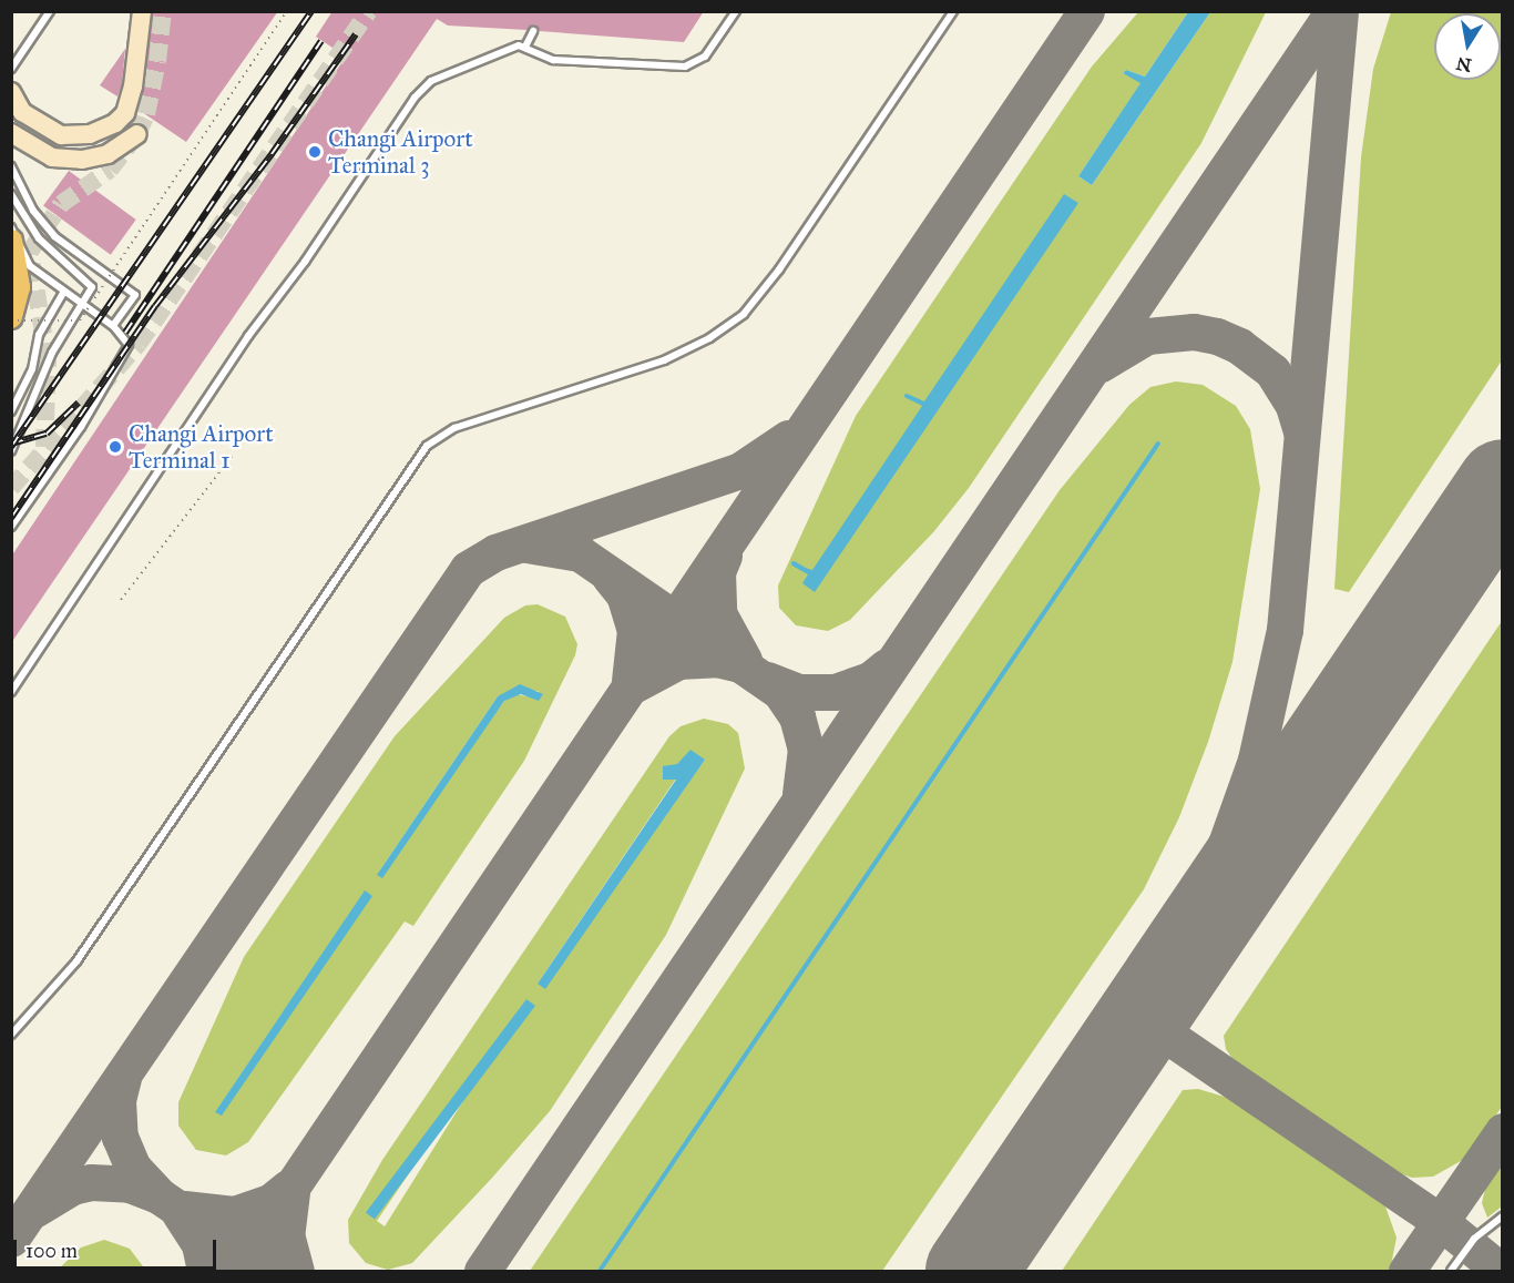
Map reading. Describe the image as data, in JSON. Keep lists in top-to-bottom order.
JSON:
{
  "places": ["Changi Airport Terminal 3", "Changi Airport Terminal 1"],
  "scale_bar": "100 m",
  "north": "bottom"
}
